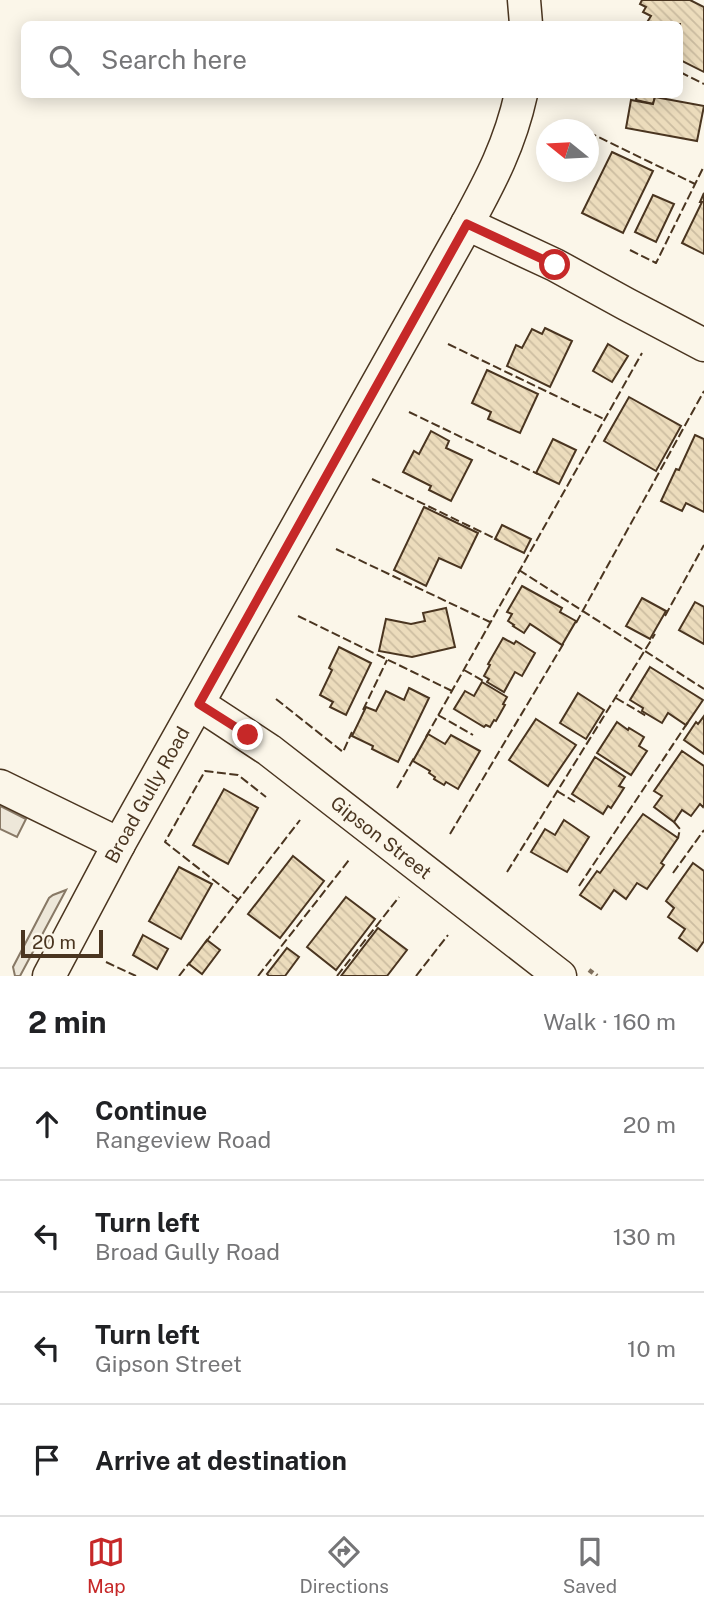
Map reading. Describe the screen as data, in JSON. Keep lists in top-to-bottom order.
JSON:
{
  "streets": {
    "street": ["Broad Gully Road", "Gipson Street"]
  },
  "crossings": [
    ["Broad Gully Road", "Gipson Street"]
  ],
  "scale_bar": "20 m",
  "north": "left",
  "page": {
    "search": "Search here",
    "scale": "20 m",
    "heading": ["2 min", "Walk · 160 m"],
    "list": [
      ["Continue", "Rangeview Road", "20 m"],
      ["Turn left", "Broad Gully Road", "130 m"],
      ["Turn left", "Gipson Street", "10 m"],
      "Arrive at destination"
    ],
    "nav": ["Map", "Directions", "Saved"]
  }
}
